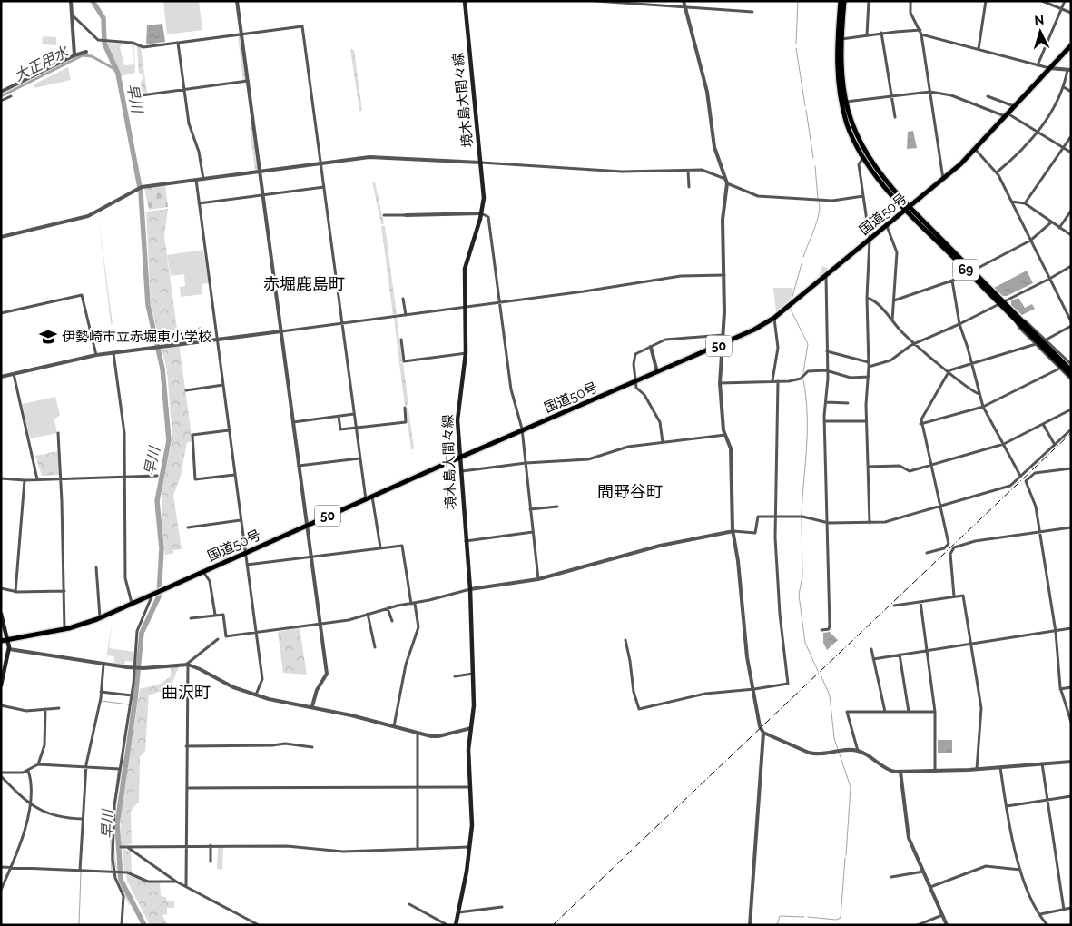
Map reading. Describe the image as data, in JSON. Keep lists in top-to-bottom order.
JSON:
{
  "streets": {
    "main road": [
      "境木島大間々線",
      "国道50号",
      "69",
      "50"
    ]
  },
  "crossings": [
    ["境木島大間々線", "国道50号"],
    ["国道50号", "69"]
  ],
  "districts": ["赤堀鹿島町", "間野谷町", "曲沢町"],
  "water": ["大正用水", "早川"],
  "places": {
    "school or university": ["伊勢崎市立赤堀東小学校"]
  },
  "north": "top"
}
